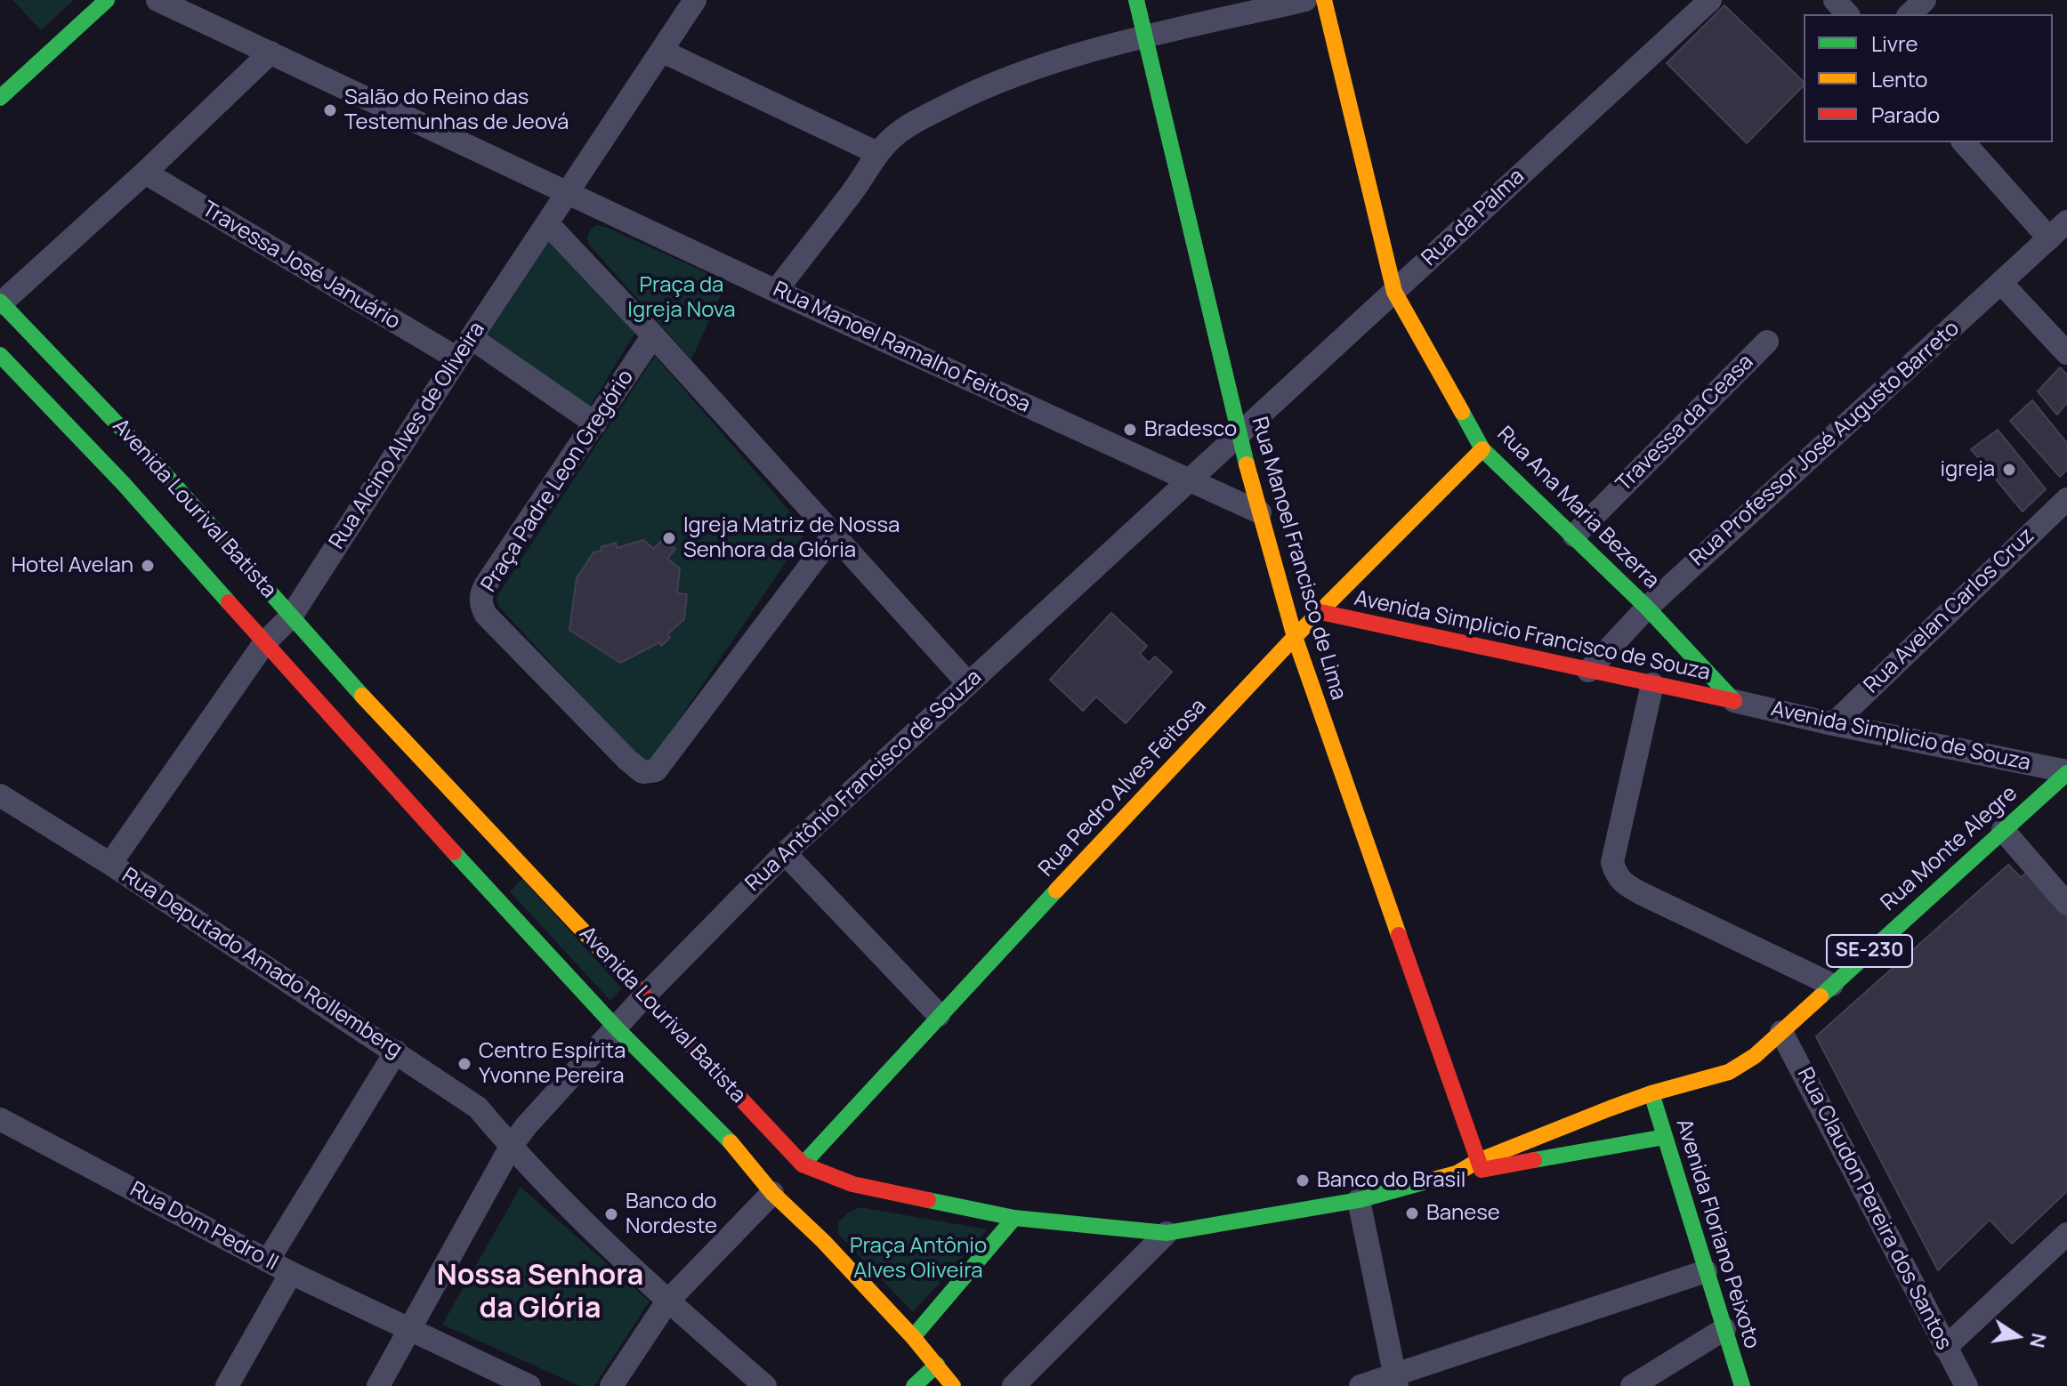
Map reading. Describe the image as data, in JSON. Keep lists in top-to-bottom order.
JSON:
{
  "streets": {
    "main road": [
      "Rua Ana Maria Bezerra",
      "Avenida Lourival Batista",
      "Rua Manoel Francisco de Lima",
      "Avenida Simplicio Francisco de Souza",
      "Rua Pedro Alves Feitosa",
      "Rua Monte Alegre",
      "SE-230",
      "Avenida Floriano Peixoto"
    ],
    "street": [
      "Rua da Palma",
      "Travessa José Januário",
      "Rua Manoel Ramalho Feitosa",
      "Travessa da Ceasa",
      "Rua Alcino Alves de Oliveira",
      "Rua Professor José Augusto Barreto",
      "Praça Padre Leon Gregório",
      "Rua Avelan Carlos Cruz",
      "Avenida Simplicio de Souza",
      "Rua Antônio Francisco de Souza",
      "Rua Deputado Amado Rollemberg",
      "Rua Claudon Pereira dos Santos",
      "Rua Dom Pedro II"
    ]
  },
  "crossings": [
    ["Rua da Palma", "Rua Ana Maria Bezerra"],
    ["Rua da Palma", "Rua Manoel Francisco de Lima"],
    ["Rua da Palma", "Rua Antônio Francisco de Souza"],
    ["Travessa José Januário", "Rua Alcino Alves de Oliveira"],
    ["Rua Manoel Ramalho Feitosa", "Rua Alcino Alves de Oliveira"],
    ["Rua Manoel Ramalho Feitosa", "Rua Manoel Francisco de Lima"],
    ["Rua Manoel Ramalho Feitosa", "Rua Antônio Francisco de Souza"],
    ["Travessa da Ceasa", "Rua Ana Maria Bezerra"],
    ["Rua Alcino Alves de Oliveira", "Avenida Lourival Batista"],
    ["Rua Alcino Alves de Oliveira", "Rua Deputado Amado Rollemberg"],
    ["Rua Professor José Augusto Barreto", "Rua Ana Maria Bezerra"],
    ["Rua Professor José Augusto Barreto", "Avenida Simplicio Francisco de Souza"],
    ["Rua Ana Maria Bezerra", "Avenida Simplicio Francisco de Souza"],
    ["Rua Ana Maria Bezerra", "Avenida Simplicio de Souza"],
    ["Rua Ana Maria Bezerra", "Rua Pedro Alves Feitosa"],
    ["Avenida Lourival Batista", "Rua Antônio Francisco de Souza"],
    ["Avenida Lourival Batista", "Rua Pedro Alves Feitosa"],
    ["Rua Manoel Francisco de Lima", "Rua Antônio Francisco de Souza"],
    ["Rua Manoel Francisco de Lima", "Rua Pedro Alves Feitosa"],
    ["Rua Manoel Francisco de Lima", "Rua Monte Alegre"],
    ["Rua Avelan Carlos Cruz", "Avenida Simplicio de Souza"],
    ["Avenida Simplicio Francisco de Souza", "Avenida Simplicio de Souza"],
    ["Avenida Simplicio Francisco de Souza", "Rua Pedro Alves Feitosa"],
    ["Avenida Simplicio de Souza", "Rua Monte Alegre"],
    ["Rua Antônio Francisco de Souza", "Rua Deputado Amado Rollemberg"],
    ["Rua Antônio Francisco de Souza", "Rua Dom Pedro II"],
    ["Rua Monte Alegre", "Rua Claudon Pereira dos Santos"],
    ["Rua Monte Alegre", "Avenida Floriano Peixoto"]
  ],
  "districts": ["Nossa Senhora da Glória"],
  "parks": ["Praça da Igreja Nova", "Praça Antônio Alves Oliveira"],
  "places": [
    "Salão do Reino das Testemunhas de Jeová",
    "Bradesco",
    "igreja",
    "Igreja Matriz de Nossa Senhora da Glória",
    "Hotel Avelan",
    "Centro Espírita Yvonne Pereira",
    "Banco do Brasil",
    "Banese",
    "Banco do Nordeste"
  ],
  "legend": ["Livre", "Lento", "Parado"],
  "north": "right"
}
